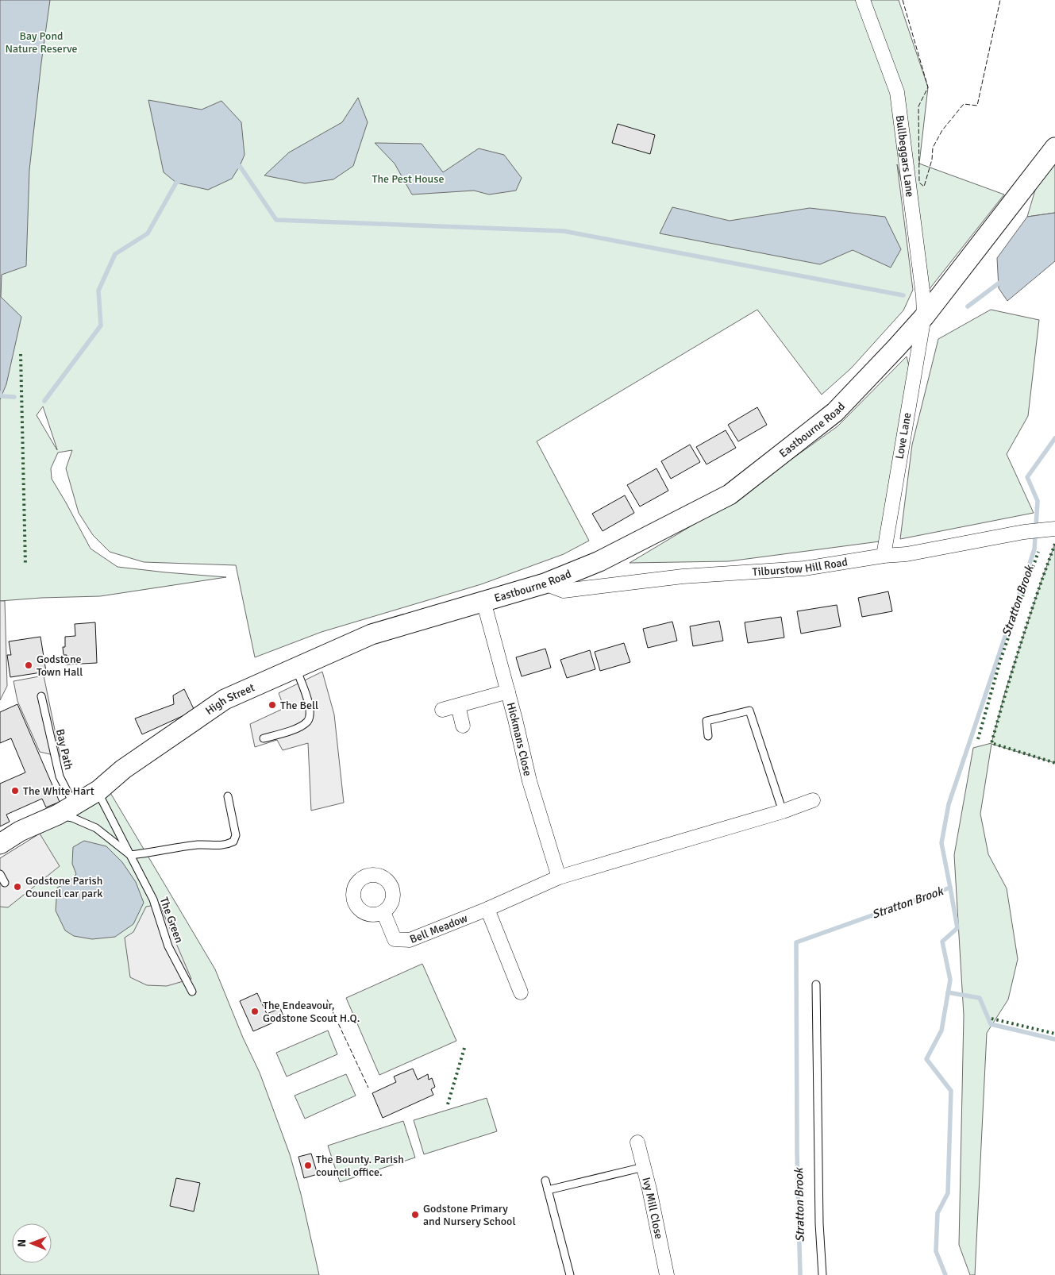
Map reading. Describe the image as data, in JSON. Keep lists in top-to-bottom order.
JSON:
{
  "streets": {
    "main road": ["Eastbourne Road", "High Street"],
    "street": [
      "Bullbeggars Lane",
      "Love Lane",
      "Tilburstow Hill Road",
      "Hickmans Close",
      "Bell Meadow",
      "Ivy Mill Close"
    ],
    "lane": ["Bay Path", "The Green"]
  },
  "crossings": [
    ["Bullbeggars Lane", "Eastbourne Road"],
    ["Bullbeggars Lane", "Love Lane"],
    ["Eastbourne Road", "Love Lane"],
    ["Eastbourne Road", "Tilburstow Hill Road"],
    ["Eastbourne Road", "High Street"],
    ["Eastbourne Road", "Hickmans Close"],
    ["Love Lane", "Tilburstow Hill Road"],
    ["High Street", "Hickmans Close"],
    ["High Street", "Bay Path"],
    ["High Street", "The Green"],
    ["Hickmans Close", "Bell Meadow"],
    ["Bay Path", "The Green"]
  ],
  "water": ["Stratton Brook"],
  "parks": ["Bay Pond Nature Reserve", "The Pest House"],
  "places": [
    "Godstone Town Hall",
    "The Bell",
    "The White Hart",
    "Godstone Parish Council car park",
    "The Endeavour, Godstone Scout H.Q.",
    "The Bounty. Parish council office.",
    "Godstone Primary and Nursery School"
  ],
  "north": "left"
}
